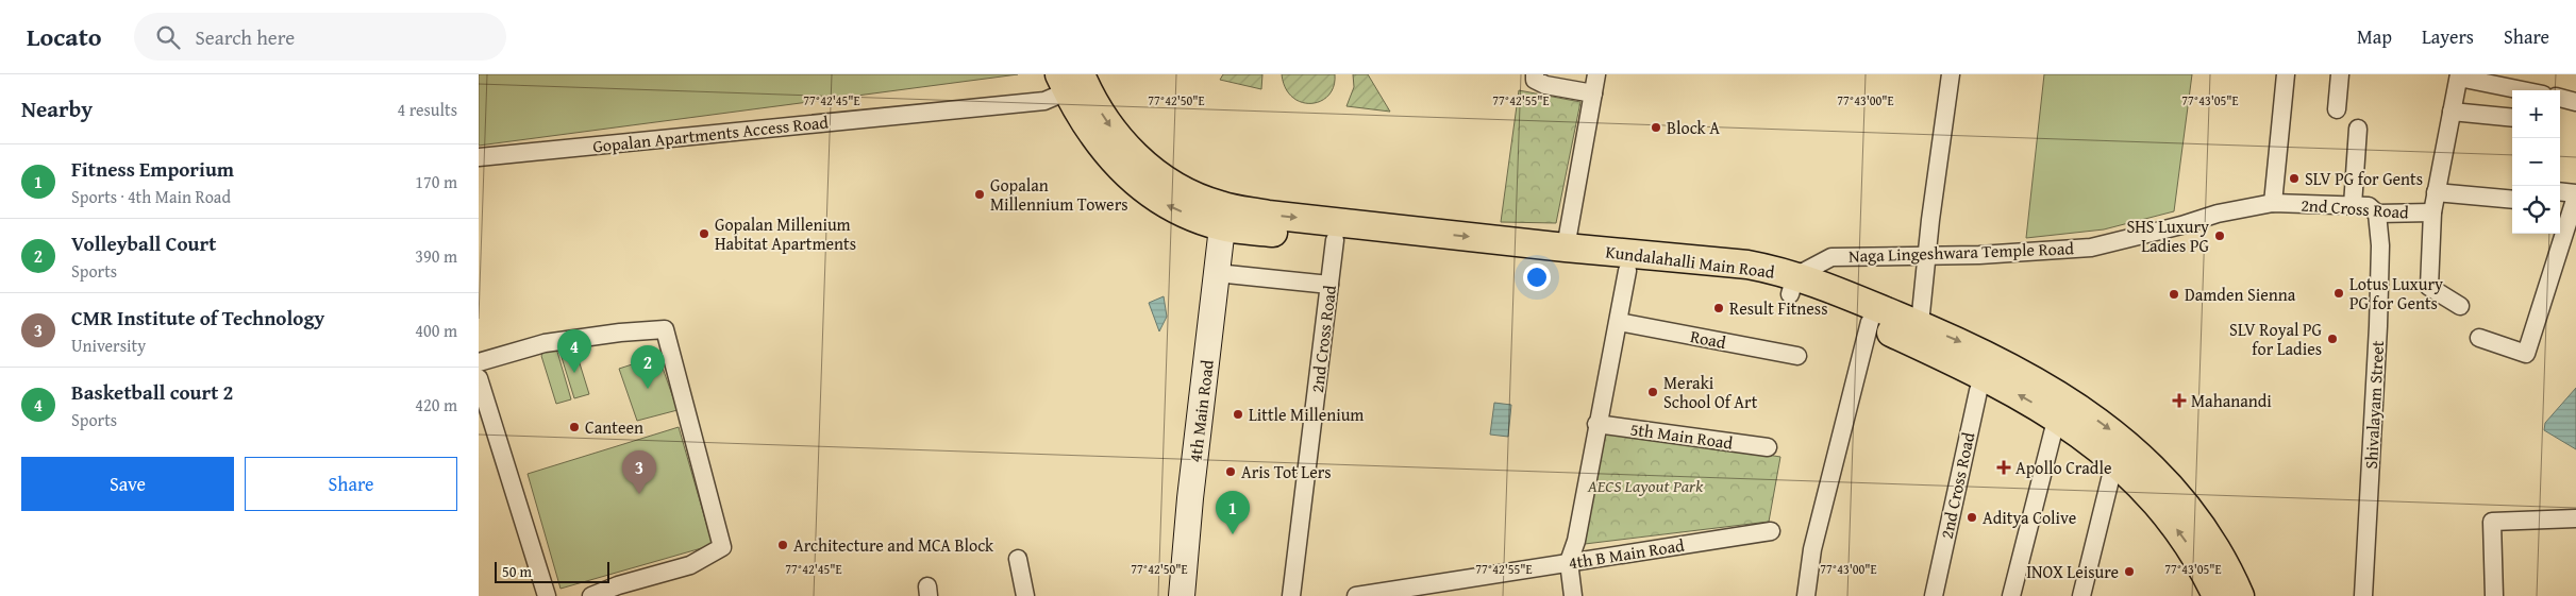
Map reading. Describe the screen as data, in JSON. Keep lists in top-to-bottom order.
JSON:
{
  "streets": {
    "main road": ["Kundalahalli Main Road"],
    "street": [
      "Gopalan Apartments Access Road",
      "2nd Cross Road",
      "Naga Lingeshwara Temple Road",
      "Road",
      "Shivalayam Street",
      "4th Main Road",
      "5th Main Road",
      "4th B Main Road"
    ]
  },
  "crossings": [
    ["Gopalan Apartments Access Road", "Kundalahalli Main Road"],
    ["2nd Cross Road", "Naga Lingeshwara Temple Road"],
    ["2nd Cross Road", "Kundalahalli Main Road"],
    ["2nd Cross Road", "Shivalayam Street"],
    ["Naga Lingeshwara Temple Road", "Kundalahalli Main Road"],
    ["Kundalahalli Main Road", "4th Main Road"]
  ],
  "parks": ["AECS Layout Park"],
  "places": {
    "other": [
      "Block A",
      "SLV PG for Gents",
      "Gopalan Millennium Towers",
      "Gopalan Millenium Habitat Apartments",
      "SHS Luxury Ladies PG",
      "Lotus Luxury PG for Gents",
      "Damden Sienna",
      "Result Fitness",
      "SLV Royal PG for Ladies",
      "Meraki School Of Art",
      "Little Millenium",
      "Canteen",
      "Aris Tot Lers",
      "Aditya Colive",
      "Architecture and MCA Block",
      "INOX Leisure"
    ],
    "health": ["Mahanandi", "Apollo Cradle"]
  },
  "scale_bar": "50 m",
  "page": {
    "header": "Locato",
    "search": "Search here",
    "nav": ["Map", "Layers", "Share"],
    "heading": ["Nearby", "4 results"],
    "map_buttons": ["+", "−"],
    "list": [
      {
        "mark": "1",
        "name": "Fitness Emporium",
        "note": "Sports · 4th Main Road",
        "value": "170 m"
      },
      {
        "mark": "2",
        "name": "Volleyball Court",
        "note": "Sports",
        "value": "390 m"
      },
      {
        "mark": "3",
        "name": "CMR Institute of Technology",
        "note": "University",
        "value": "400 m"
      },
      {
        "mark": "4",
        "name": "Basketball court 2",
        "note": "Sports",
        "value": "420 m"
      }
    ],
    "pins": [
      "4",
      "2",
      "3",
      "1"
    ],
    "buttons": ["Save", "Share"],
    "scale": "50 m"
  },
  "coordinates": [
    "77°42'45\"E",
    "77°42'50\"E",
    "77°42'55\"E",
    "77°43'00\"E",
    "77°43'05\"E"
  ]
}
